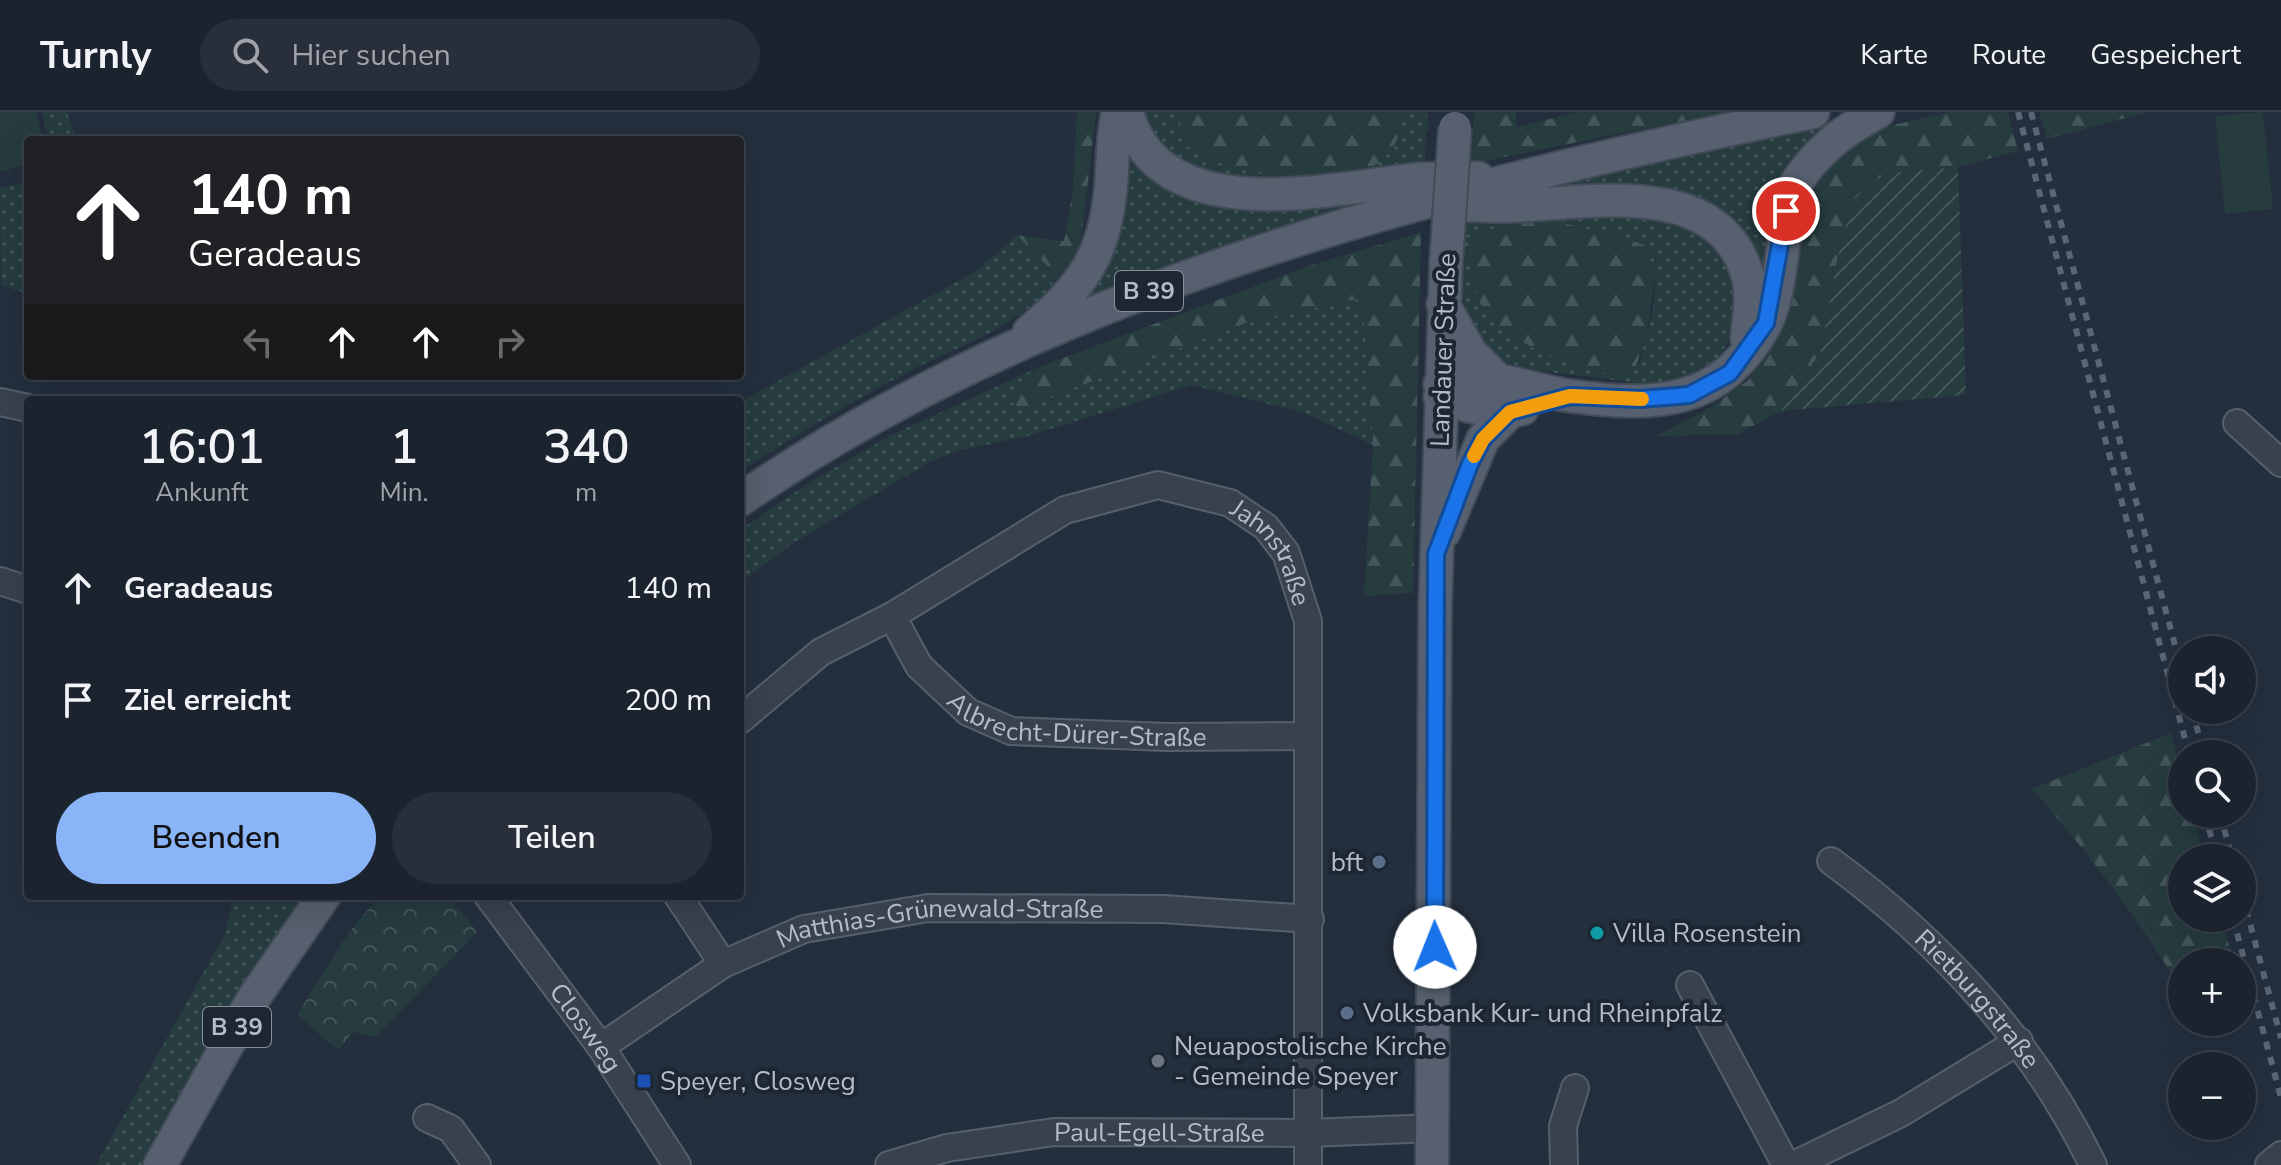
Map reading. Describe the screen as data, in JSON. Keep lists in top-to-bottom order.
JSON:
{
  "streets": {
    "main road": ["B 39", "Landauer Straße"],
    "street": [
      "Jahnstraße",
      "Albrecht-Dürer-Straße",
      "Matthias-Grünewald-Straße",
      "Rietburgstraße",
      "Closweg",
      "Paul-Egell-Straße"
    ]
  },
  "crossings": [
    ["Landauer Straße", "Paul-Egell-Straße"],
    ["Jahnstraße", "Albrecht-Dürer-Straße"],
    ["Jahnstraße", "Matthias-Grünewald-Straße"],
    ["Jahnstraße", "Paul-Egell-Straße"],
    ["Matthias-Grünewald-Straße", "Closweg"]
  ],
  "places": {
    "other": [
      "bft",
      "Villa Rosenstein",
      "Volksbank Kur- und Rheinpfalz",
      "Neuapostolische Kirche - Gemeinde Speyer"
    ],
    "transit": ["Speyer, Closweg"]
  },
  "page": {
    "header": "Turnly",
    "search": "Hier suchen",
    "nav": ["Karte", "Route", "Gespeichert"],
    "turn": ["140 m", "Geradeaus"],
    "eta": [
      "16:01",
      "Ankunft",
      "1",
      "Min.",
      "340",
      "m"
    ],
    "list": [
      {
        "name": "Geradeaus",
        "value": "140 m"
      },
      {
        "name": "Ziel erreicht",
        "value": "200 m"
      }
    ],
    "map_buttons": ["+", "−"],
    "buttons": ["Beenden", "Teilen"]
  }
}
